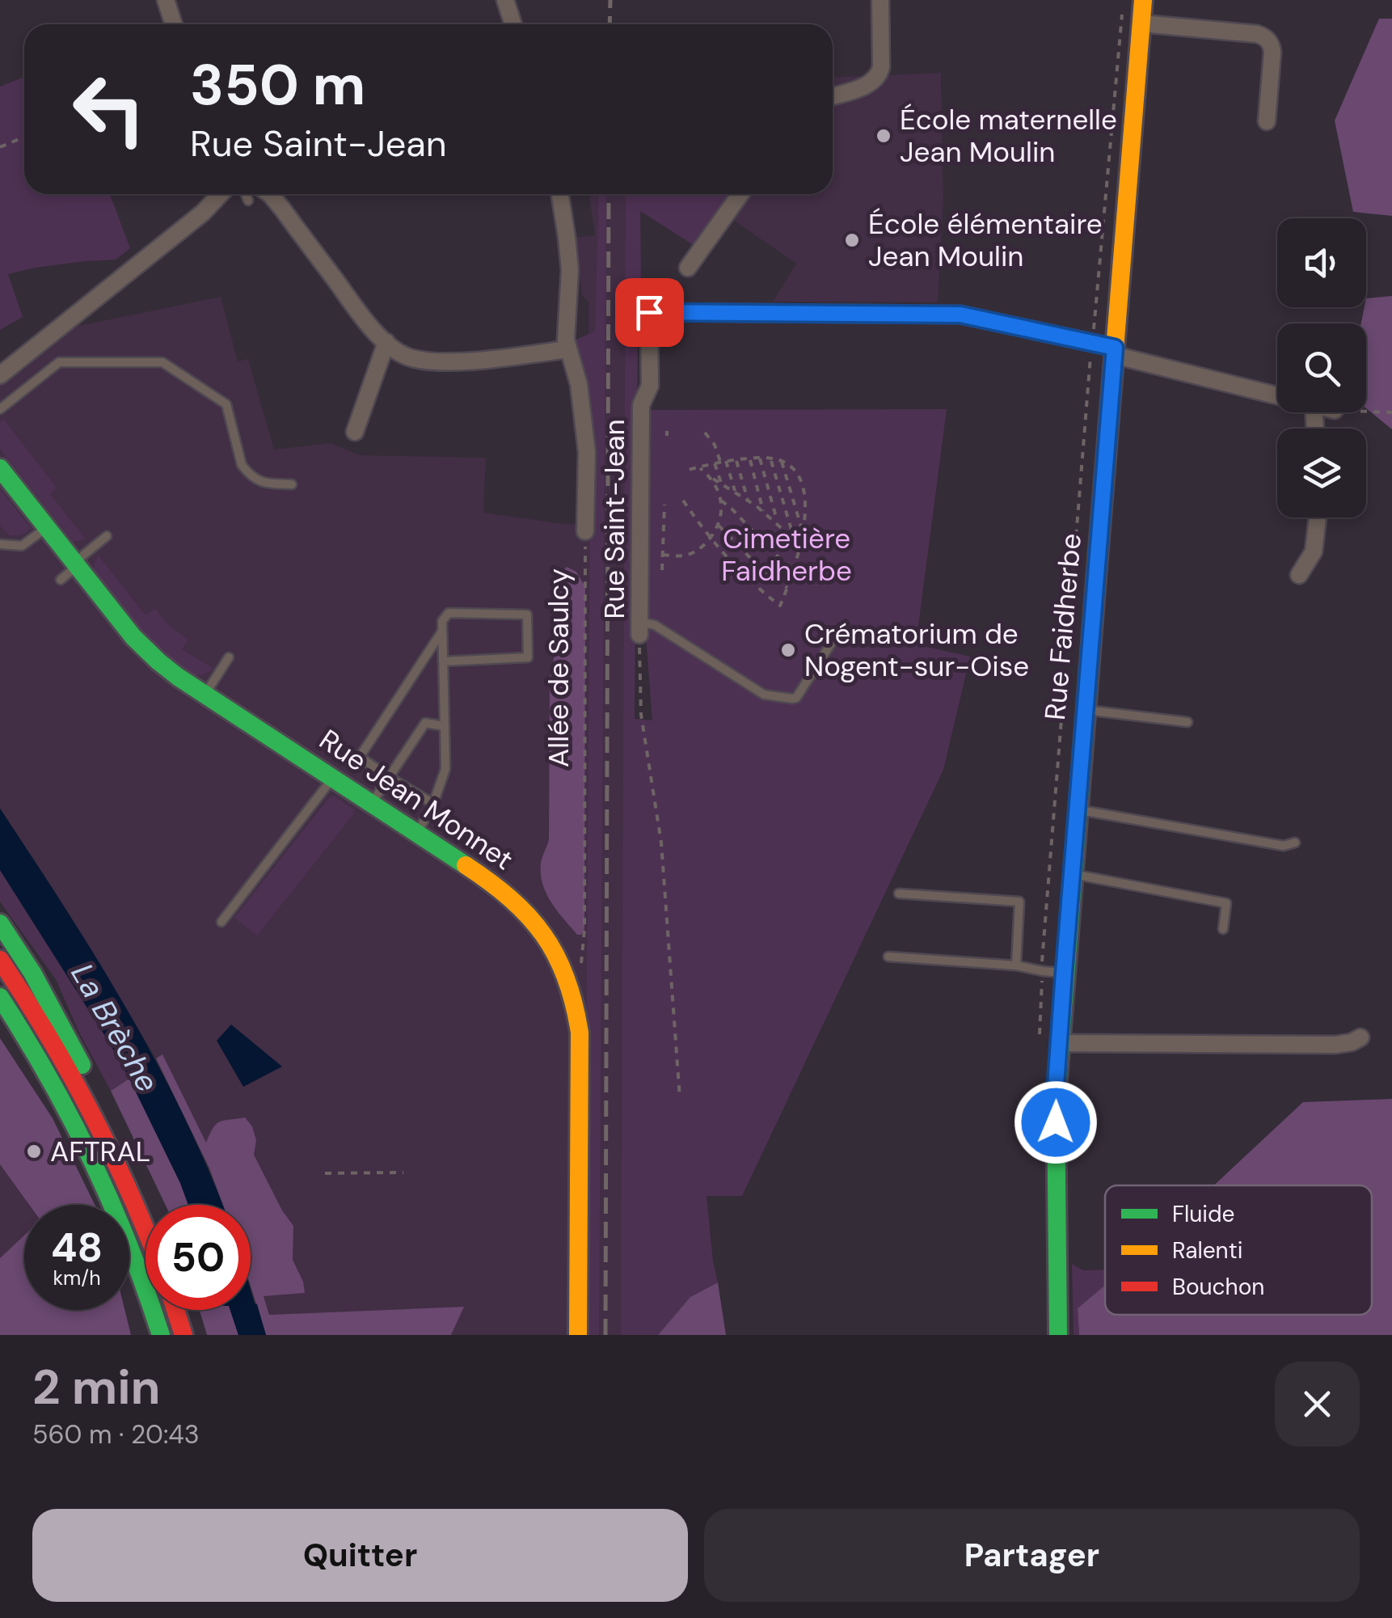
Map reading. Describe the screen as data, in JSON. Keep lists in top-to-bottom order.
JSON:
{
  "streets": {
    "main road": ["Rue Faidherbe", "Rue Jean Monnet"],
    "street": ["Rue Saint-Jean", "Allée de Saulcy"]
  },
  "crossings": [
    ["Allée de Saulcy", "Rue Jean Monnet"]
  ],
  "water": ["La Brèche"],
  "parks": ["Cimetière Faidherbe"],
  "places": [
    "École maternelle Jean Moulin",
    "École élémentaire Jean Moulin",
    "Crématorium de Nogent-sur-Oise",
    "AFTRAL"
  ],
  "legend": ["Fluide", "Ralenti", "Bouchon"],
  "page": {
    "turn": ["350 m", "Rue Saint-Jean"],
    "speed": "48 km/h",
    "limit": "50",
    "heading": ["2 min", "560 m · 20:43"],
    "buttons": ["Quitter", "Partager"]
  }
}
